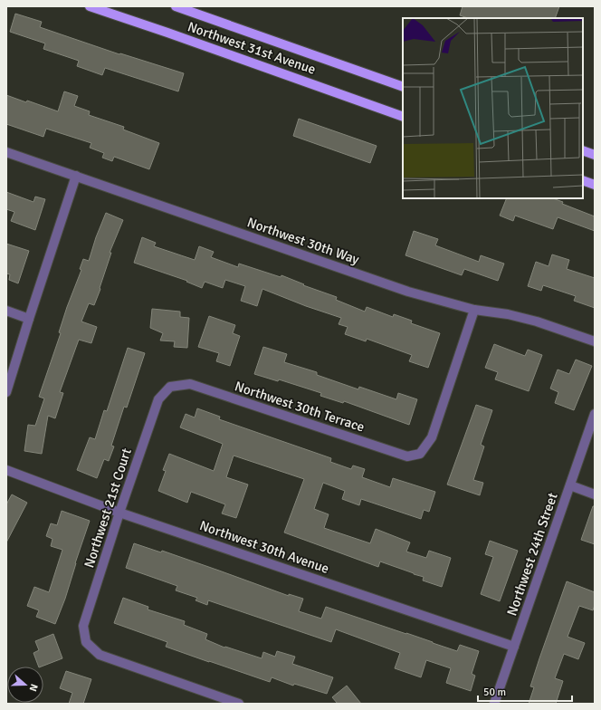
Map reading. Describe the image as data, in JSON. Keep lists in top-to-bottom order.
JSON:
{
  "streets": {
    "main road": ["Northwest 31st Avenue"],
    "street": [
      "Northwest 30th Way",
      "Northwest 30th Terrace",
      "Northwest 21st Court",
      "Northwest 30th Avenue",
      "Northwest 24th Street"
    ]
  },
  "crossings": [
    ["Northwest 30th Way", "Northwest 30th Terrace"],
    ["Northwest 30th Terrace", "Northwest 21st Court"],
    ["Northwest 21st Court", "Northwest 30th Avenue"],
    ["Northwest 30th Avenue", "Northwest 24th Street"]
  ],
  "scale_bar": "50 m",
  "north": "right"
}
